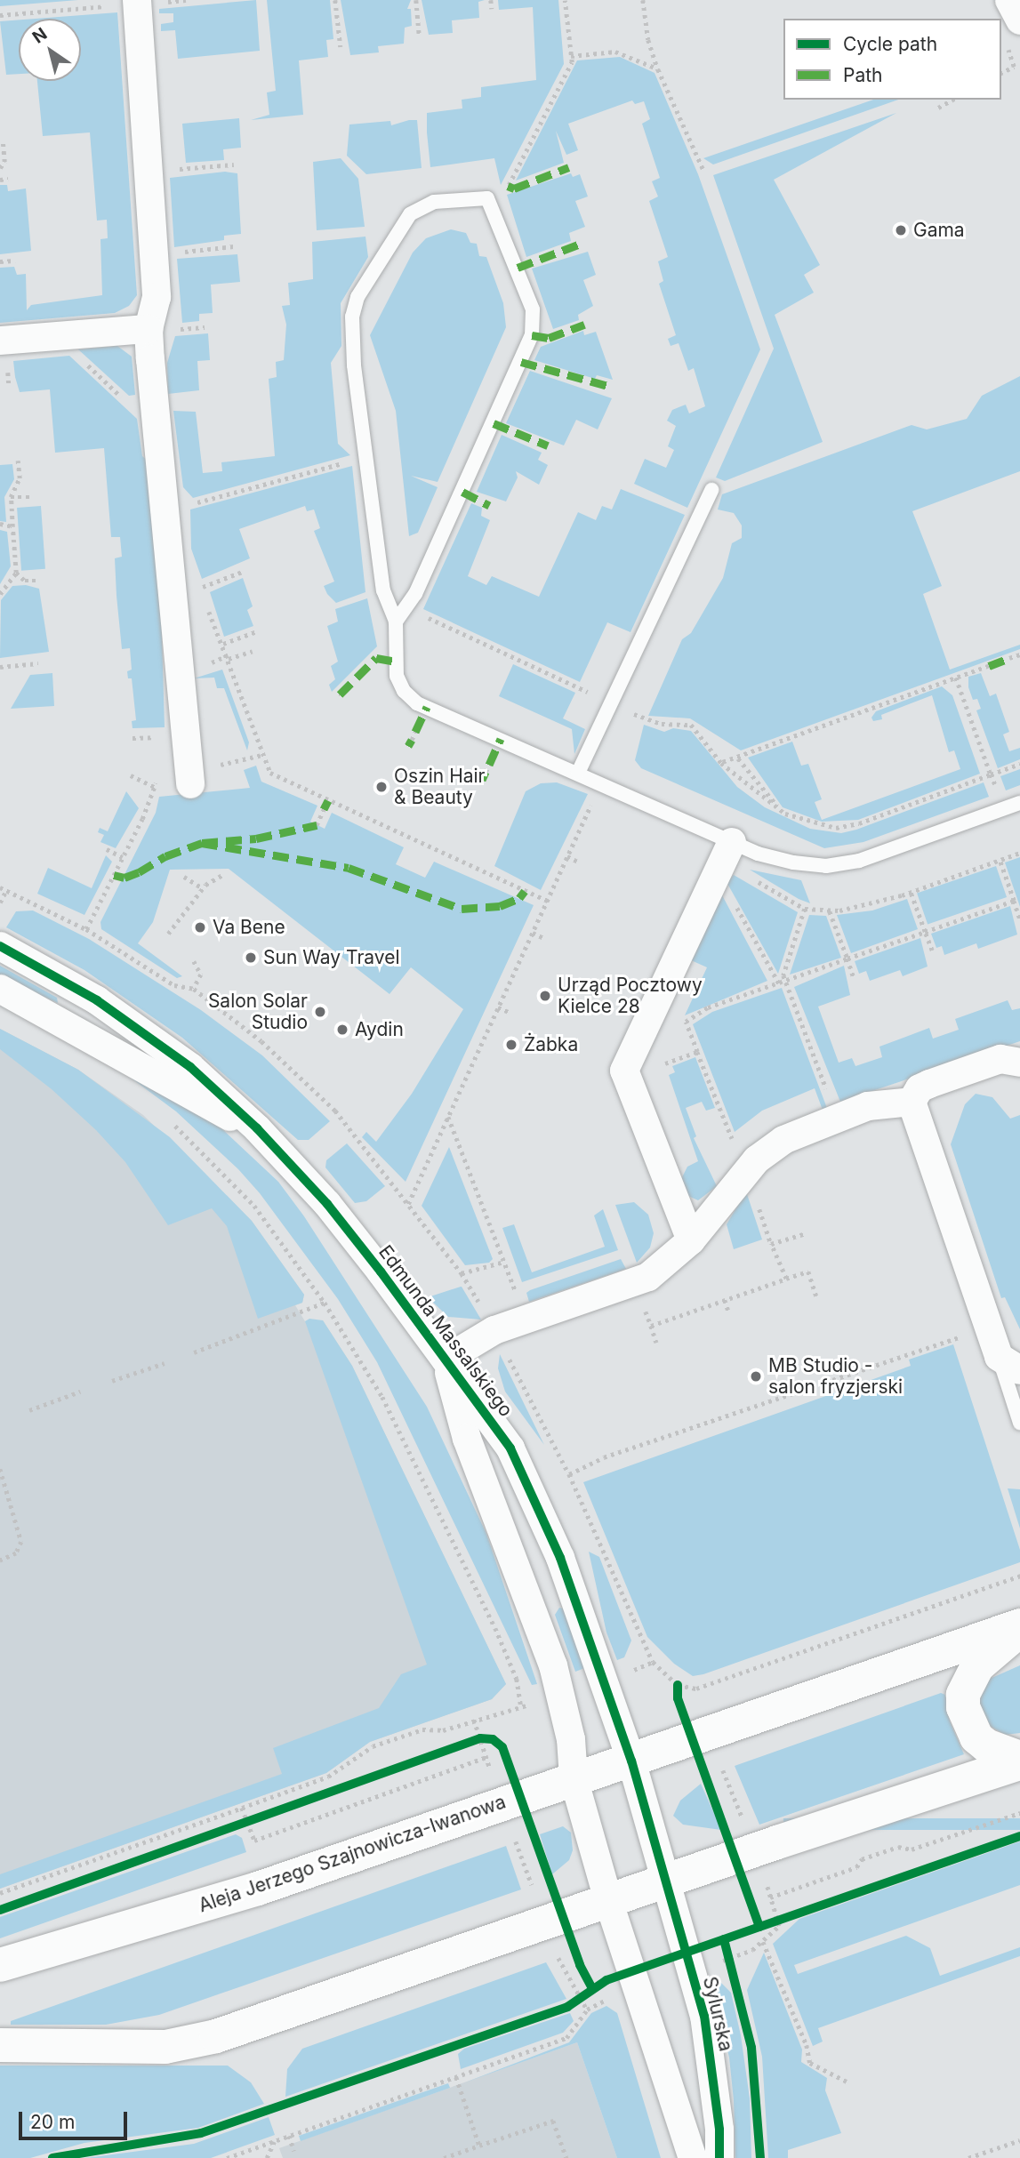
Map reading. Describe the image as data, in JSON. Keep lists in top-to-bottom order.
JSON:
{
  "streets": {
    "main road": ["Aleja Jerzego Szajnowicza-Iwanowa"],
    "street": ["Edmunda Massalskiego", "Sylurska"]
  },
  "crossings": [
    ["Edmunda Massalskiego", "Aleja Jerzego Szajnowicza-Iwanowa"],
    ["Edmunda Massalskiego", "Sylurska"]
  ],
  "places": [
    "Gama",
    "Oszin Hair & Beauty",
    "Va Bene",
    "Sun Way Travel",
    "Urząd Pocztowy Kielce 28",
    "Salon Solar Studio",
    "Aydin",
    "Żabka",
    "MB Studio - salon fryzjerski"
  ],
  "legend": ["Cycle path", "Path"],
  "scale_bar": "20 m",
  "north": "top left"
}
